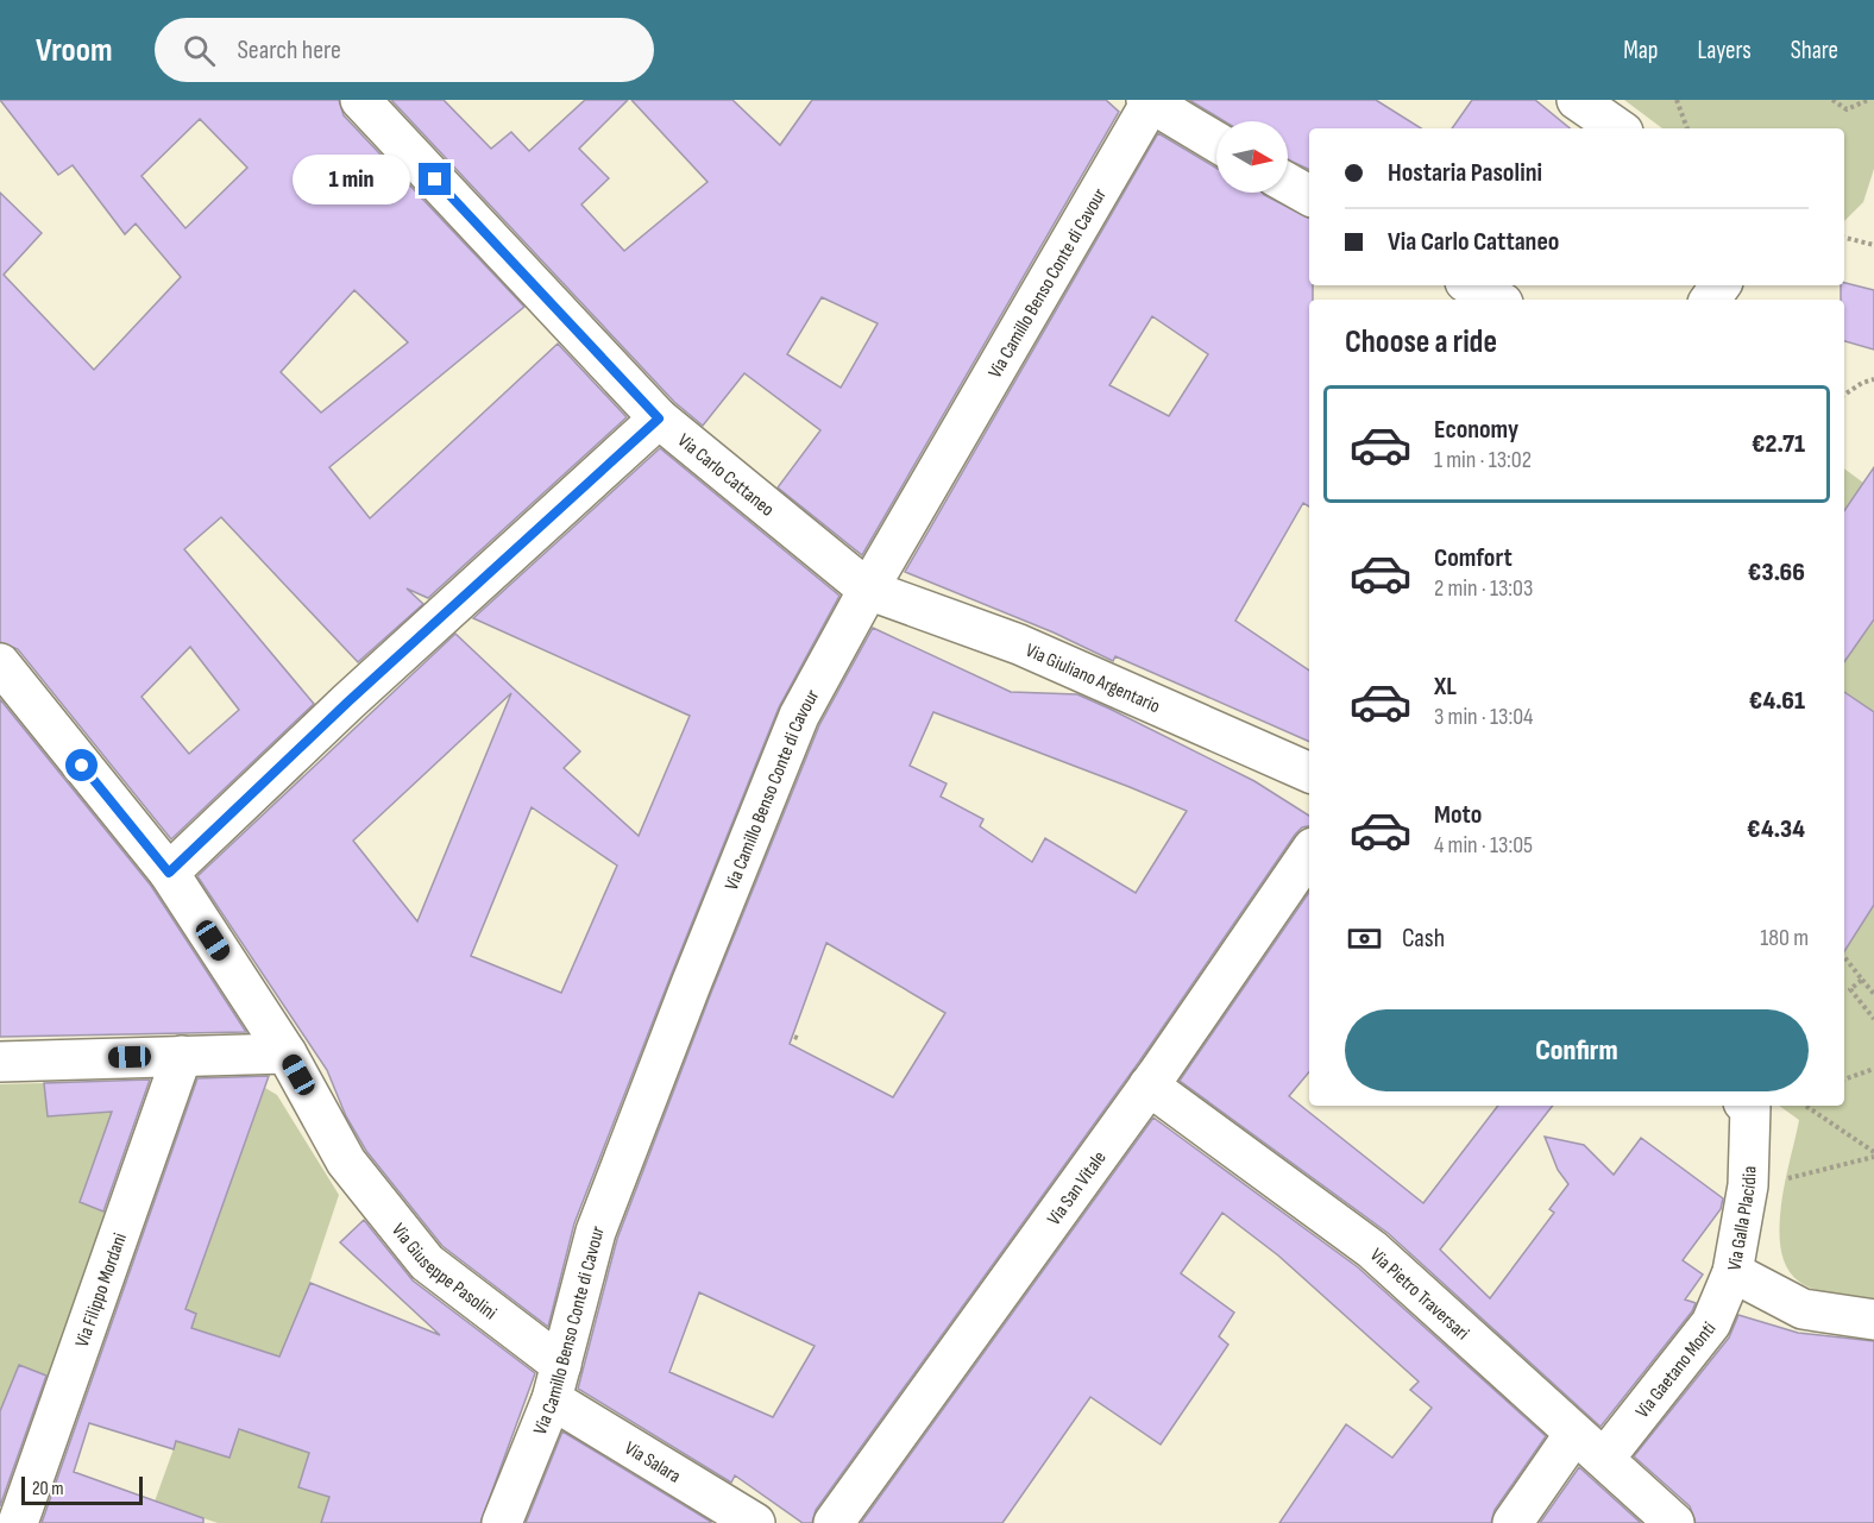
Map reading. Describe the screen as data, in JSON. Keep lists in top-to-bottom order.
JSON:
{
  "streets": {
    "street": [
      "Via Camillo Benso Conte di Cavour",
      "Via Carlo Cattaneo",
      "Via Giuliano Argentario",
      "Via San Vitale",
      "Via Galla Placidia",
      "Via Giuseppe Pasolini",
      "Via Filippo Mordani",
      "Via Pietro Traversari",
      "Via Gaetano Monti",
      "Via Salara"
    ]
  },
  "crossings": [
    ["Via Camillo Benso Conte di Cavour", "Via Carlo Cattaneo"],
    ["Via Camillo Benso Conte di Cavour", "Via Giuliano Argentario"],
    ["Via Camillo Benso Conte di Cavour", "Via Giuseppe Pasolini"],
    ["Via Camillo Benso Conte di Cavour", "Via Salara"],
    ["Via Carlo Cattaneo", "Via Giuliano Argentario"],
    ["Via San Vitale", "Via Pietro Traversari"],
    ["Via Galla Placidia", "Via Gaetano Monti"],
    ["Via Giuseppe Pasolini", "Via Salara"],
    ["Via Pietro Traversari", "Via Gaetano Monti"]
  ],
  "scale_bar": "20 m",
  "north": "right",
  "page": {
    "header": "Vroom",
    "search": "Search here",
    "nav": ["Map", "Layers", "Share"],
    "banner": ["Hostaria Pasolini", "Via Carlo Cattaneo"],
    "bubble": "1 min",
    "heading": "Choose a ride",
    "list": [
      {
        "name": "Economy",
        "note": "1 min · 13:02",
        "value": "€2.71"
      },
      {
        "name": "Comfort",
        "note": "2 min · 13:03",
        "value": "€3.66"
      },
      {
        "name": "XL",
        "note": "3 min · 13:04",
        "value": "€4.61"
      },
      {
        "name": "Moto",
        "note": "4 min · 13:05",
        "value": "€4.34"
      }
    ],
    "pay": ["Cash", "180 m"],
    "buttons": "Confirm",
    "scale": "20 m"
  }
}
